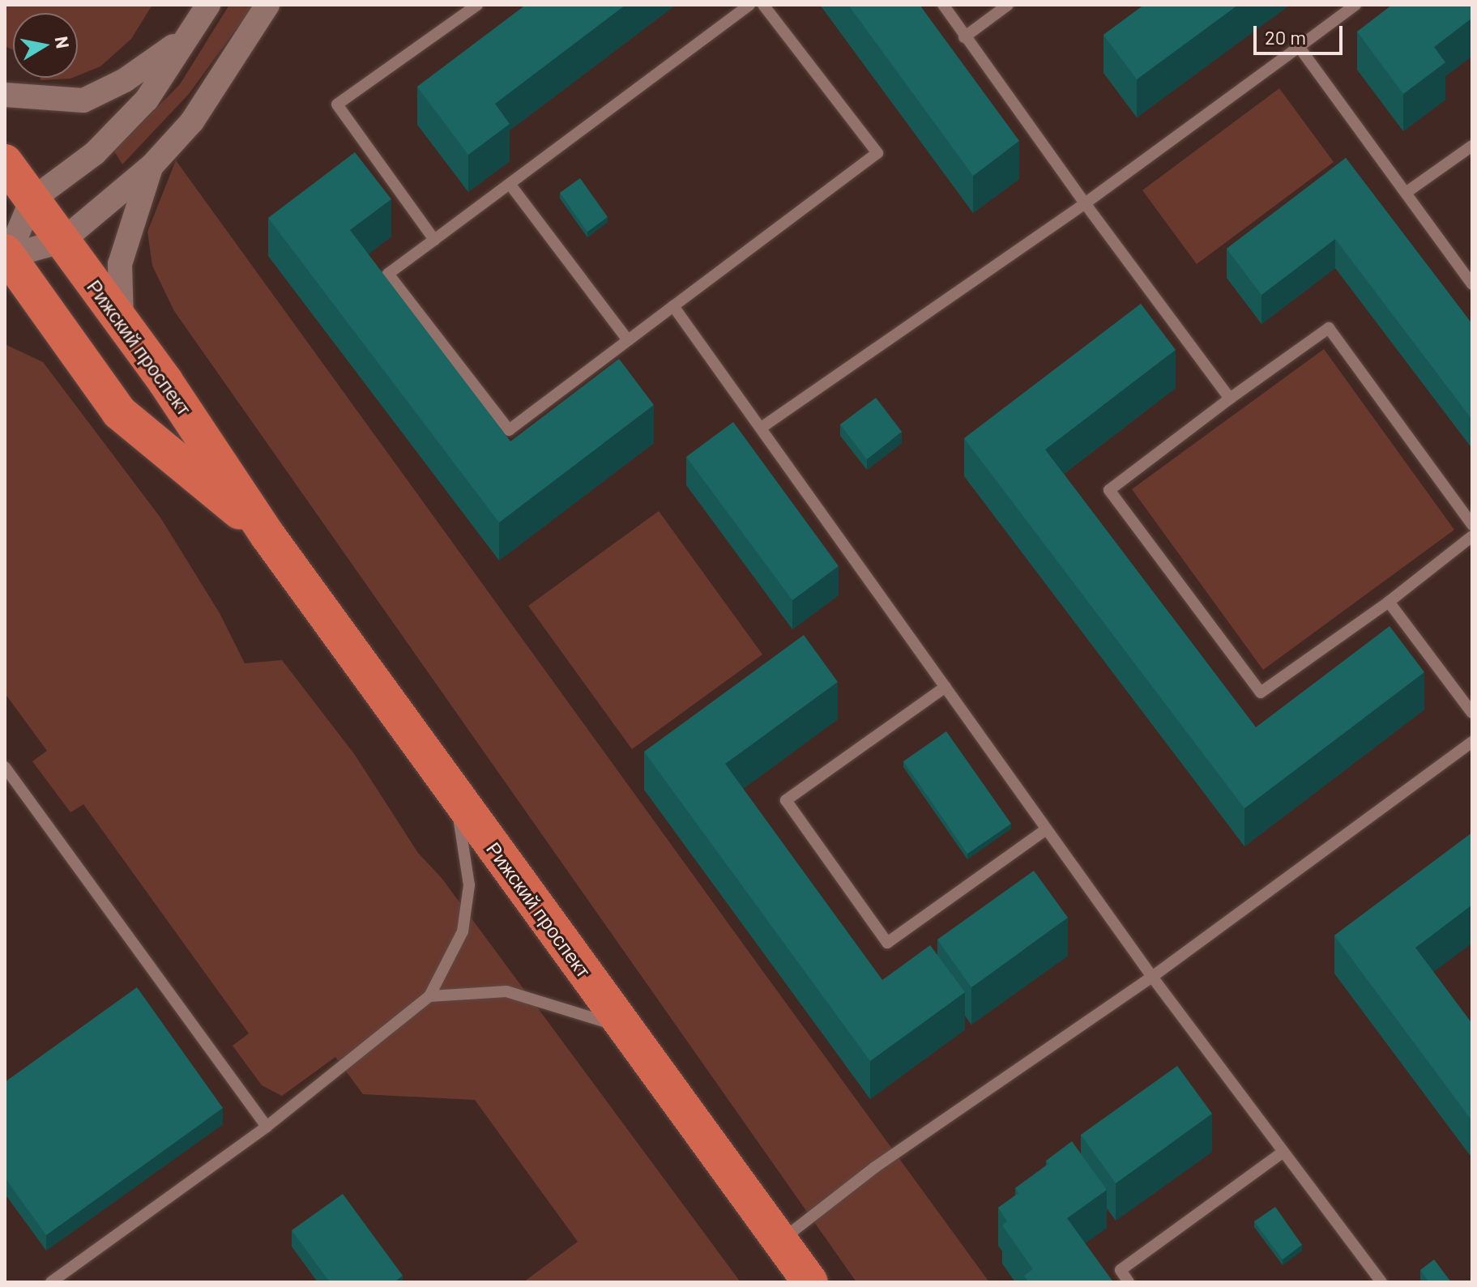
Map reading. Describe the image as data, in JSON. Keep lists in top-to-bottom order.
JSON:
{
  "streets": {
    "highway": ["Рижский проспект"]
  },
  "scale_bar": "20 m",
  "north": "right"
}
